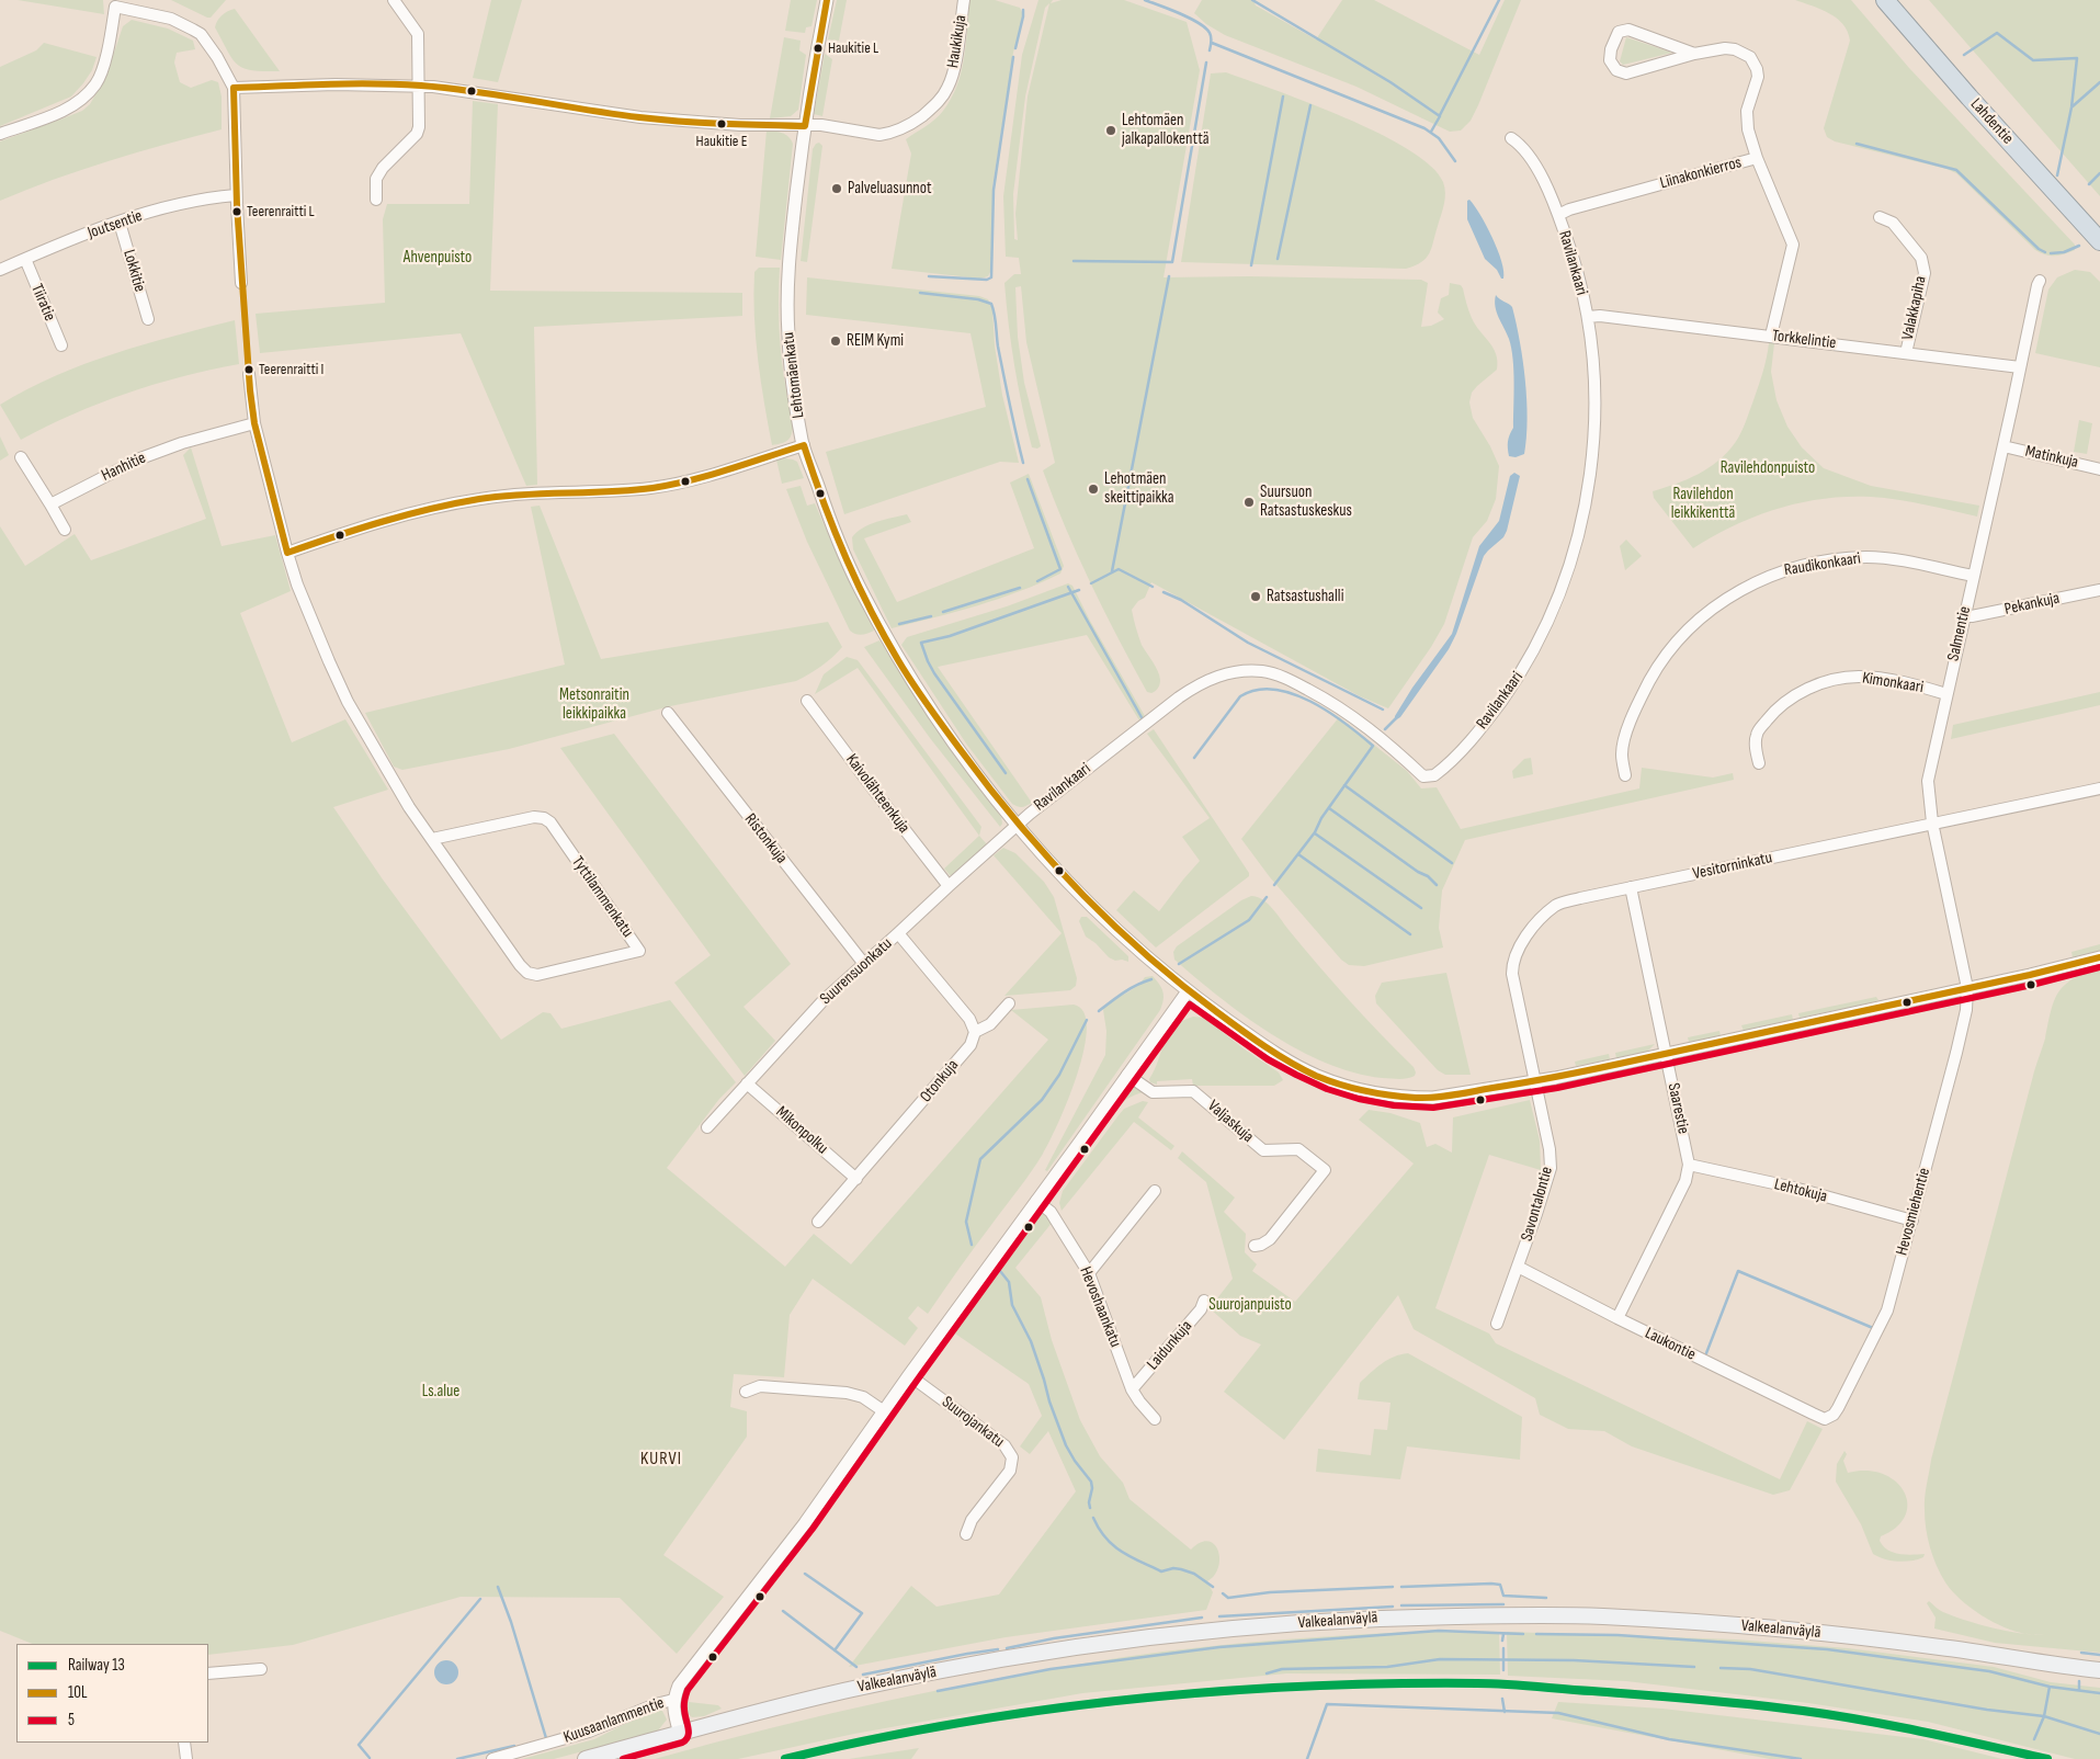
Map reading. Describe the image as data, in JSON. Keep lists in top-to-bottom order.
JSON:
{
  "streets": {
    "highway": ["Lahdentie"],
    "main road": ["Valkealanväylä"],
    "street": [
      "Haukikuja",
      "Liinakonkierros",
      "Joutsentie",
      "Ravilankaari",
      "Lokkitie",
      "Tiiratie",
      "Valakkapiha",
      "Torkkelintie",
      "Lehtomäenkatu",
      "Matinkuja",
      "Hanhitie",
      "Raudikonkaari",
      "Pekankuja",
      "Salmentie",
      "Kimonkaari",
      "Kaivolähteenkuja",
      "Ristonkuja",
      "Vesitorninkatu",
      "Tyttilammenkatu",
      "Suurensuonkatu",
      "Otonkuja",
      "Saarestie",
      "Valjaskuja",
      "Mikonpolku",
      "Lehtokuja",
      "Savontalontie",
      "Hevosmiehentie",
      "Hevoshaankatu",
      "Laukontie",
      "Laidunkuja",
      "Suurojankatu",
      "Kuusaanlammentie"
    ]
  },
  "crossings": [
    ["Haukikuja", "Lehtomäenkatu"],
    ["Liinakonkierros", "Ravilankaari"],
    ["Liinakonkierros", "Torkkelintie"],
    ["Joutsentie", "Lokkitie"],
    ["Joutsentie", "Tiiratie"],
    ["Ravilankaari", "Torkkelintie"],
    ["Ravilankaari", "Lehtomäenkatu"],
    ["Ravilankaari", "Suurensuonkatu"],
    ["Valakkapiha", "Torkkelintie"],
    ["Torkkelintie", "Salmentie"],
    ["Lehtomäenkatu", "Salmentie"],
    ["Lehtomäenkatu", "Vesitorninkatu"],
    ["Lehtomäenkatu", "Suurensuonkatu"],
    ["Lehtomäenkatu", "Saarestie"],
    ["Lehtomäenkatu", "Savontalontie"],
    ["Lehtomäenkatu", "Hevosmiehentie"],
    ["Matinkuja", "Salmentie"],
    ["Hanhitie", "Tyttilammenkatu"],
    ["Raudikonkaari", "Salmentie"],
    ["Pekankuja", "Salmentie"],
    ["Salmentie", "Kimonkaari"],
    ["Salmentie", "Vesitorninkatu"],
    ["Salmentie", "Hevosmiehentie"],
    ["Kaivolähteenkuja", "Suurensuonkatu"],
    ["Ristonkuja", "Suurensuonkatu"],
    ["Vesitorninkatu", "Saarestie"],
    ["Vesitorninkatu", "Savontalontie"],
    ["Suurensuonkatu", "Mikonpolku"],
    ["Otonkuja", "Mikonpolku"],
    ["Saarestie", "Lehtokuja"],
    ["Lehtokuja", "Hevosmiehentie"],
    ["Savontalontie", "Laukontie"],
    ["Hevosmiehentie", "Laukontie"],
    ["Hevoshaankatu", "Laidunkuja"]
  ],
  "districts": ["KURVI"],
  "parks": [
    "Ahvenpuisto",
    "Ravilehdonpuisto",
    "Ravilehdon leikkikenttä",
    "Metsonraitin leikkipaikka",
    "Suurojanpuisto",
    "Ls.alue"
  ],
  "places": [
    "Haukitie L",
    "Haukitie E",
    "Lehtomäen jalkapallokenttä",
    "Palveluasunnot",
    "Teerenraitti L",
    "REIM Kymi",
    "Teerenraitti I",
    "Lehotmäen skeittipaikka",
    "Suursuon Ratsastuskeskus",
    "Ratsastushalli"
  ],
  "lines": ["transit line 10L", "transit line 5", "rail line 13"],
  "legend": ["Railway 13", "10L", "5"]
}
